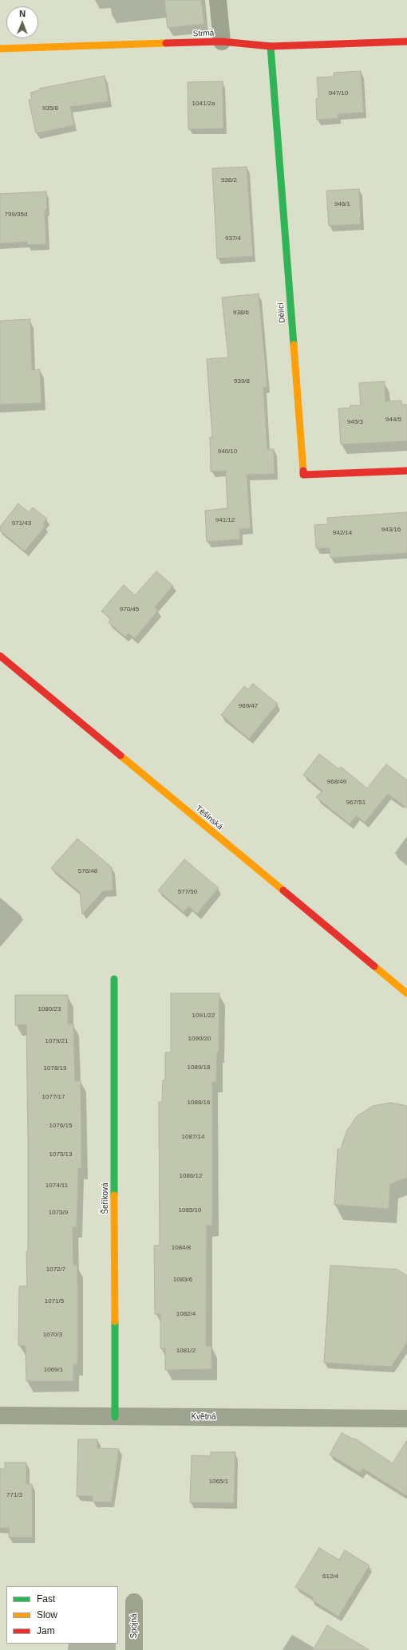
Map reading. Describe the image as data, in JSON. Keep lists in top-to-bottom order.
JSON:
{
  "streets": {
    "street": [
      "Strmá",
      "Dělící",
      "Těšínská",
      "Šeříková",
      "Květná",
      "Spojná"
    ]
  },
  "crossings": [
    ["Strmá", "Dělící"],
    ["Šeříková", "Květná"]
  ],
  "house_numbers": [
    "947/10",
    "1041/2a",
    "935/8",
    "936/2",
    "946/1",
    "799/35d",
    "937/4",
    "938/6",
    "939/8",
    "944/5",
    "945/3",
    "940/10",
    "941/12",
    "971/43",
    "943/16",
    "942/14",
    "970/45",
    "969/47",
    "968/49",
    "967/51",
    "576/48",
    "577/50",
    "1080/23",
    "1091/22",
    "1090/20",
    "1079/21",
    "1089/18",
    "1078/19",
    "1077/17",
    "1088/16",
    "1076/15",
    "1087/14",
    "1075/13",
    "1086/12",
    "1074/11",
    "1085/10",
    "1073/9",
    "1084/8",
    "1072/7",
    "1083/6",
    "1071/5",
    "1082/4",
    "1070/3",
    "1081/2",
    "1069/1",
    "1065/1",
    "771/3",
    "612/4"
  ],
  "legend": ["Fast", "Slow", "Jam"],
  "north": "top"
}
